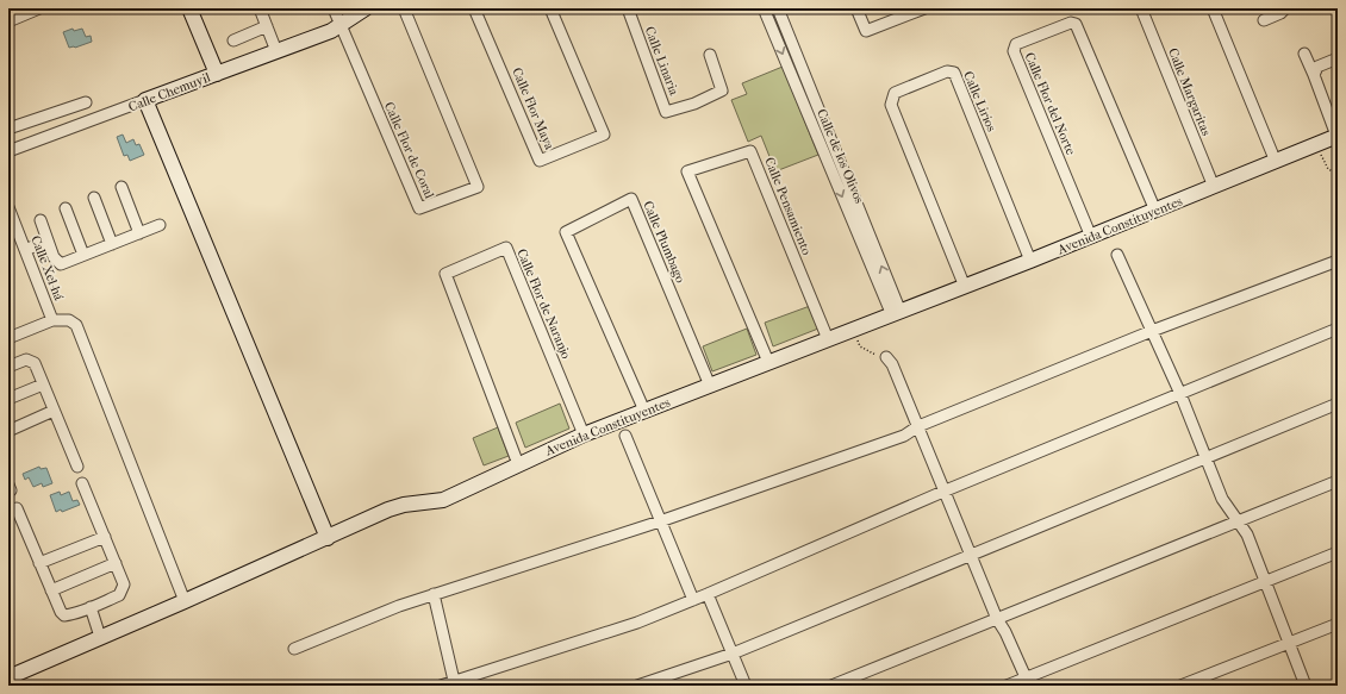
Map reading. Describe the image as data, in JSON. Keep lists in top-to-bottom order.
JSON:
{
  "streets": {
    "main road": ["Calle Chemuyil", "Avenida Constituyentes"],
    "street": [
      "Calle Linaria",
      "Calle Margaritas",
      "Calle Lirios",
      "Calle Flor del Norte",
      "Calle Flor Maya",
      "Calle Flor de Coral",
      "Calle de los Olivos",
      "Calle Pensamiento",
      "Calle Plumbago",
      "Calle Xel-há",
      "Calle Flor de Naranjo"
    ]
  },
  "crossings": [
    ["Calle Chemuyil", "Calle Flor de Coral"],
    ["Calle Margaritas", "Avenida Constituyentes"],
    ["Calle Lirios", "Avenida Constituyentes"],
    ["Calle Flor del Norte", "Avenida Constituyentes"],
    ["Calle de los Olivos", "Avenida Constituyentes"],
    ["Calle Pensamiento", "Avenida Constituyentes"],
    ["Avenida Constituyentes", "Calle Plumbago"],
    ["Avenida Constituyentes", "Calle Flor de Naranjo"]
  ]
}
